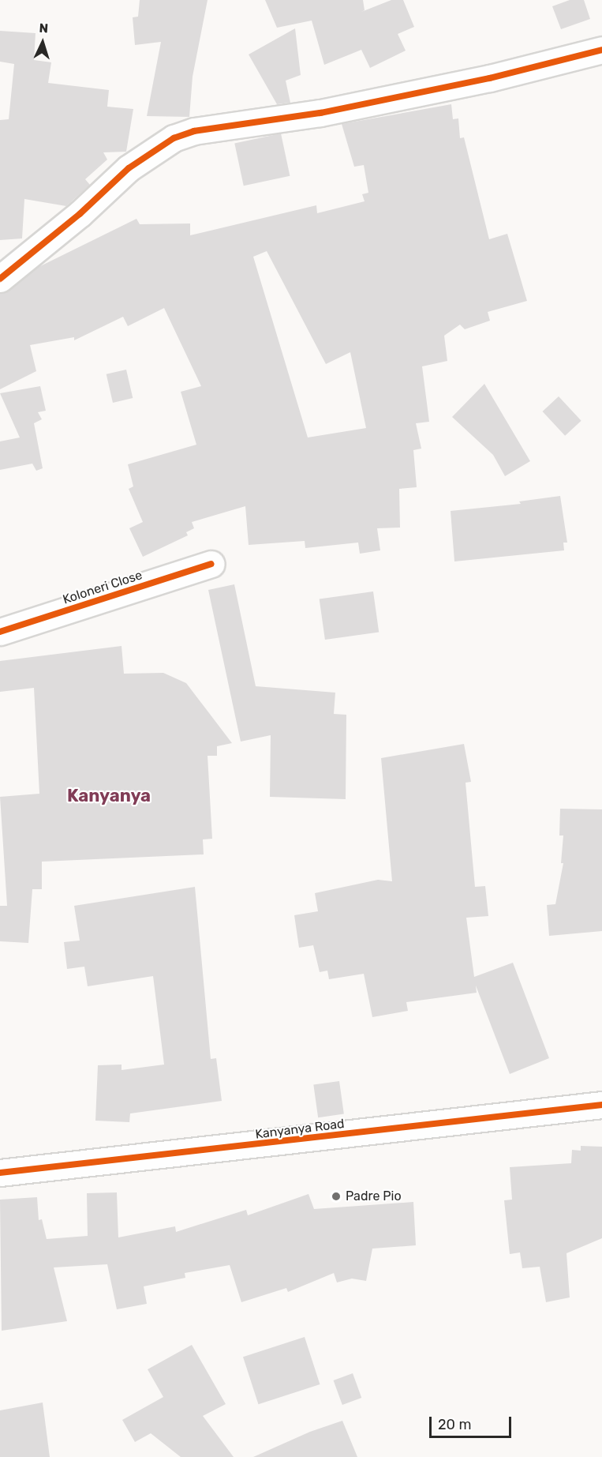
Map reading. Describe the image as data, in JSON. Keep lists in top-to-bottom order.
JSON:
{
  "streets": {
    "street": ["Koloneri Close", "Kanyanya Road"]
  },
  "districts": ["Kanyanya"],
  "places": ["Padre Pio"],
  "scale_bar": "20 m",
  "north": "top"
}
